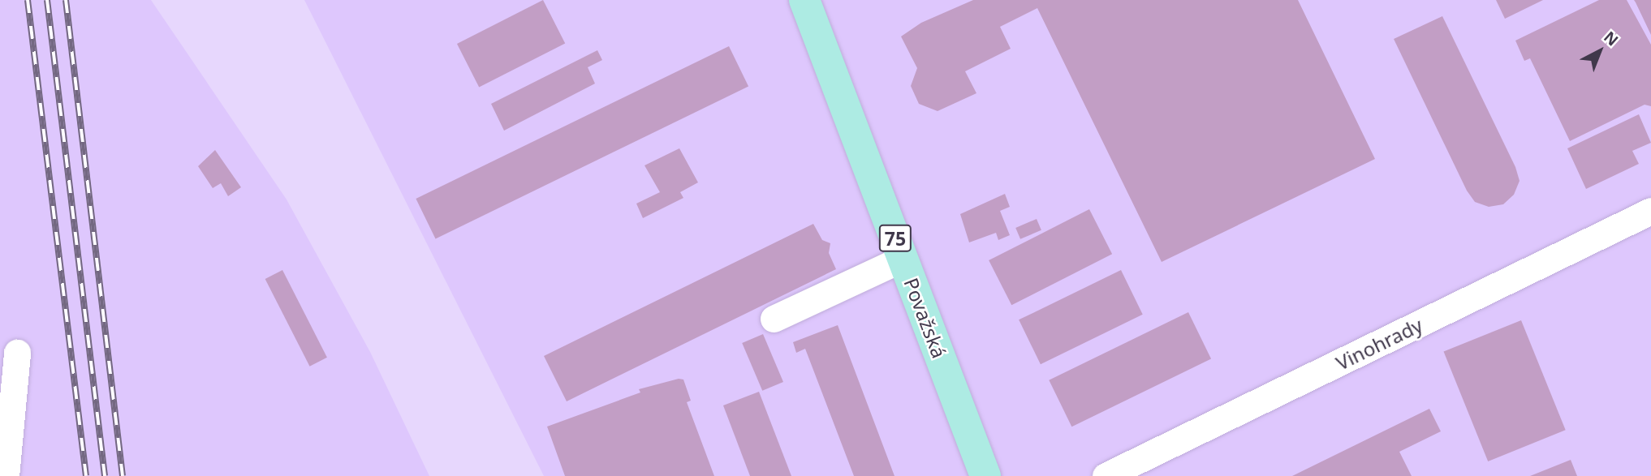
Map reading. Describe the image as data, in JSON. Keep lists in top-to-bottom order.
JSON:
{
  "streets": {
    "main road": ["75", "Považská"],
    "street": ["Vinohrady"]
  },
  "north": "top right"
}
